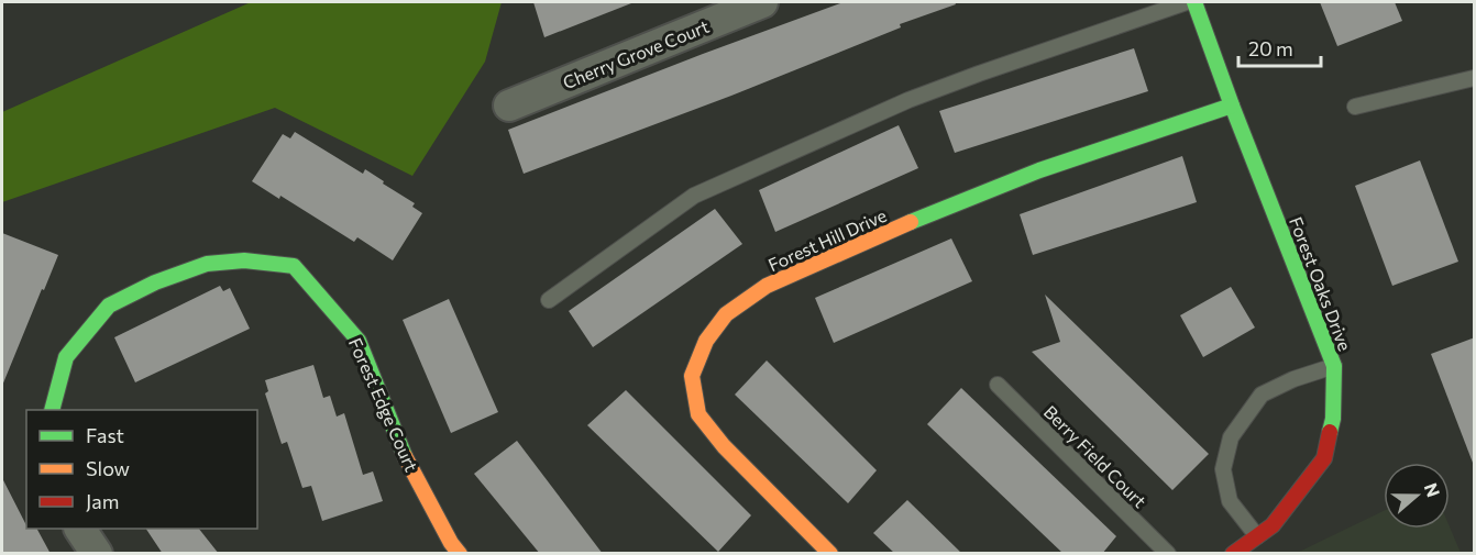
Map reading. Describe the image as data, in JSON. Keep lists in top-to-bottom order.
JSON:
{
  "streets": {
    "street": [
      "Cherry Grove Court",
      "Forest Hill Drive",
      "Forest Oaks Drive",
      "Forest Edge Court"
    ],
    "lane": ["Berry Field Court"]
  },
  "crossings": [
    ["Forest Hill Drive", "Forest Oaks Drive"]
  ],
  "legend": ["Fast", "Slow", "Jam"],
  "scale_bar": "20 m",
  "north": "right"
}
